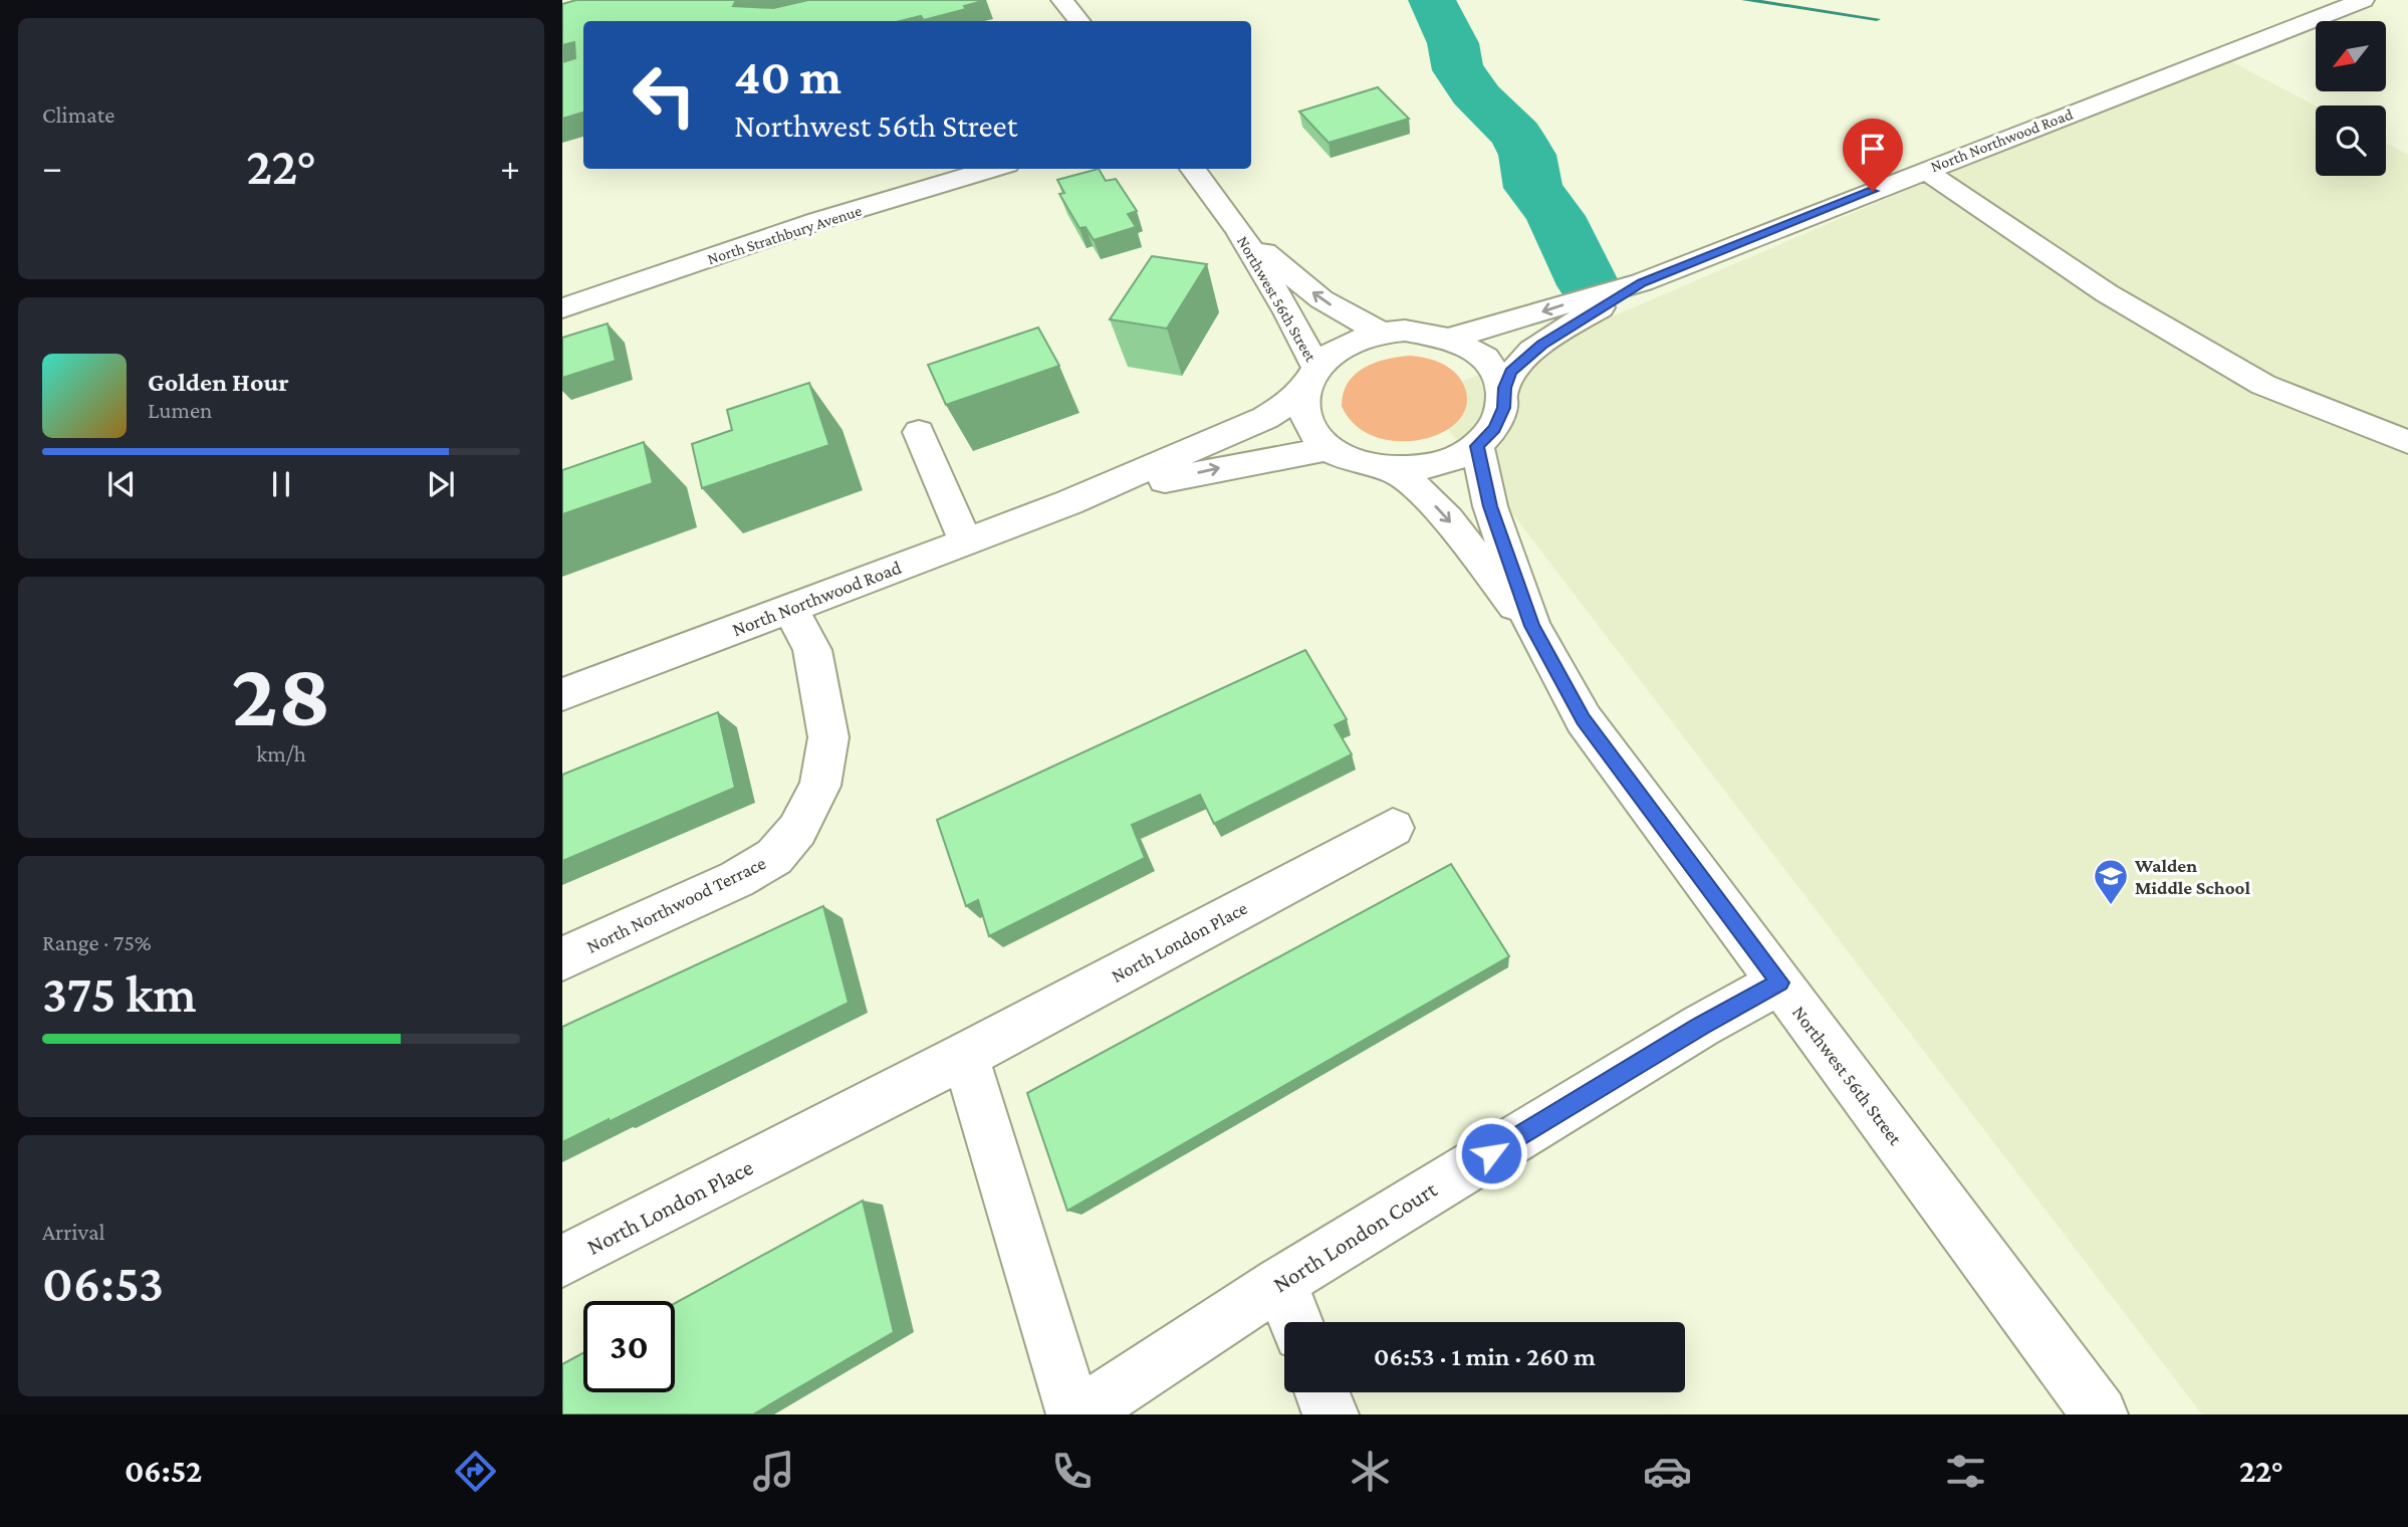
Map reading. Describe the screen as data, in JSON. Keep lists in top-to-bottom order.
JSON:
{
  "streets": {
    "street": [
      "North Northwood Road",
      "North Strathbury Avenue",
      "Northwest 56th Street",
      "North Northwood Terrace",
      "North London Place",
      "North London Court"
    ]
  },
  "crossings": [
    ["North Northwood Road", "Northwest 56th Street"],
    ["North Northwood Road", "North Northwood Terrace"],
    ["Northwest 56th Street", "North London Court"]
  ],
  "places": {
    "school or university": ["Walden Middle School"]
  },
  "north": "bottom left",
  "page": {
    "tile": [
      "Climate",
      ["28", "km/h"],
      ["Range · 75%", "375 km"],
      ["Arrival", "06:53"]
    ],
    "turn": ["40 m", "Northwest 56th Street"],
    "heat": ["−", "22°", "+"],
    "song": ["Golden Hour", "Lumen"],
    "limit": "30",
    "trip": "06:53 · 1 min · 260 m",
    "tabs": ["06:52", "22°"]
  }
}
